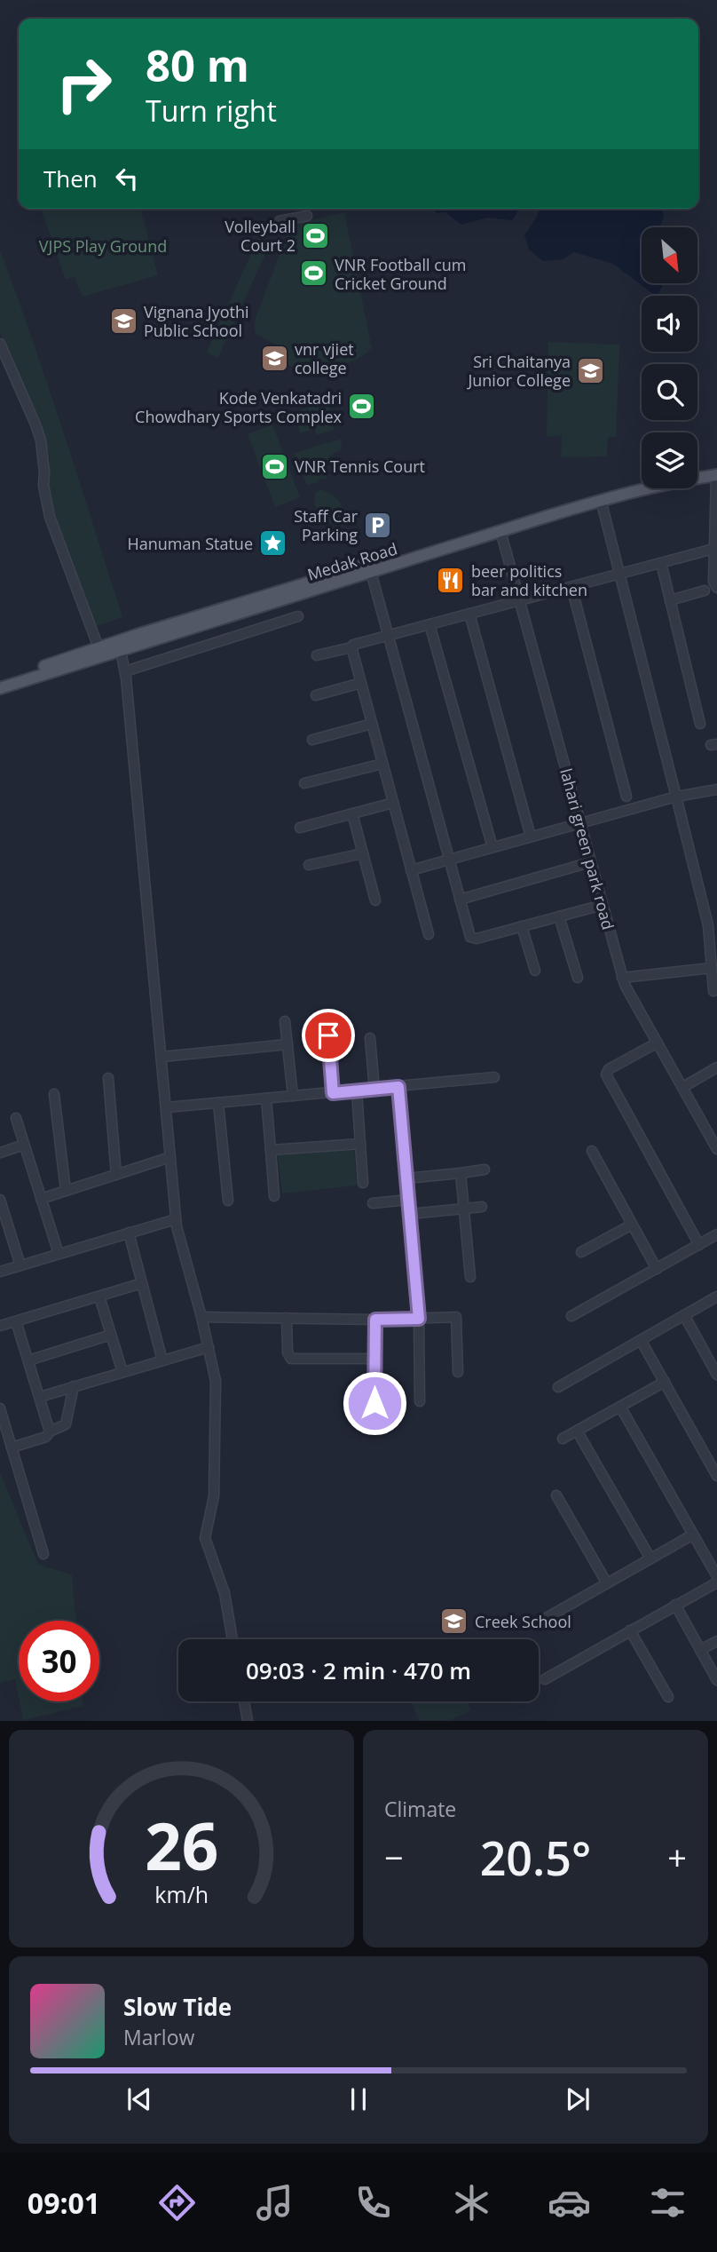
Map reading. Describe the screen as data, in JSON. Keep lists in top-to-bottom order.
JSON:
{
  "streets": {
    "main road": ["Medak Road"],
    "street": ["lahari green park road"]
  },
  "crossings": [
    ["Medak Road", "lahari green park road"]
  ],
  "parks": ["VJPS Play Ground"],
  "places": {
    "sports": [
      "Volleyball Court 2",
      "VNR Football cum Cricket Ground",
      "Kode Venkatadri Chowdhary Sports Complex",
      "VNR Tennis Court"
    ],
    "school or university": [
      "Vignana Jyothi Public School",
      "vnr vjiet college",
      "Sri Chaitanya Junior College",
      "Creek School"
    ],
    "parking": ["Staff Car Parking"],
    "place": ["Hanuman Statue"],
    "restaurant": ["beer politics bar and kitchen"]
  },
  "north": "bottom right",
  "page": {
    "turn": ["80 m", "Turn right"],
    "then": "Then",
    "limit": "30",
    "trip": "09:03 · 2 min · 470 m",
    "tile": "Climate",
    "heat": ["−", "20.5°", "+"],
    "song": ["Slow Tide", "Marlow"],
    "tabs": "09:01",
    "gauge": ["26", "km/h"]
  }
}
